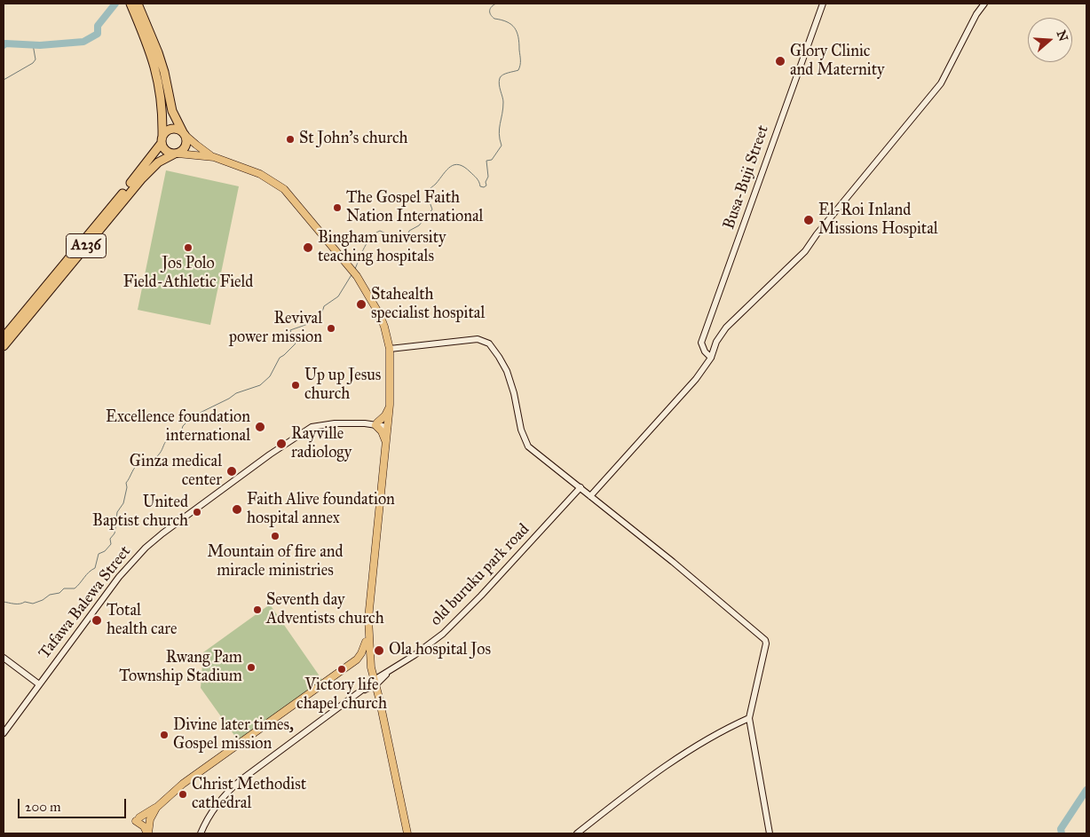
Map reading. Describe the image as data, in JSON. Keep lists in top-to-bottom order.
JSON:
{
  "streets": {
    "highway": ["A236"],
    "street": ["Busa-Buji Street", "old buruku park road", "Tafawa Balewa Street"]
  },
  "places": [
    "Glory Clinic and Maternity",
    "St John's church",
    "The Gospel Faith Nation International",
    "El-Roi Inland Missions Hospital",
    "Jos Polo Field-Athletic Field",
    "Bingham university teaching hospitals",
    "Stahealth specialist hospital",
    "Revival power mission",
    "Up up Jesus church",
    "Excellence foundation international",
    "Rayville radiology",
    "Ginza medical center",
    "Faith Alive foundation hospital annex",
    "United Baptist church",
    "Mountain of fire and miracle ministries",
    "Seventh day Adventists church",
    "Total health care",
    "Ola hospital Jos",
    "Rwang Pam Township Stadium",
    "Victory life chapel church",
    "Divine later times, Gospel mission",
    "Christ Methodist cathedral"
  ],
  "scale_bar": "200 m",
  "north": "right"
}
